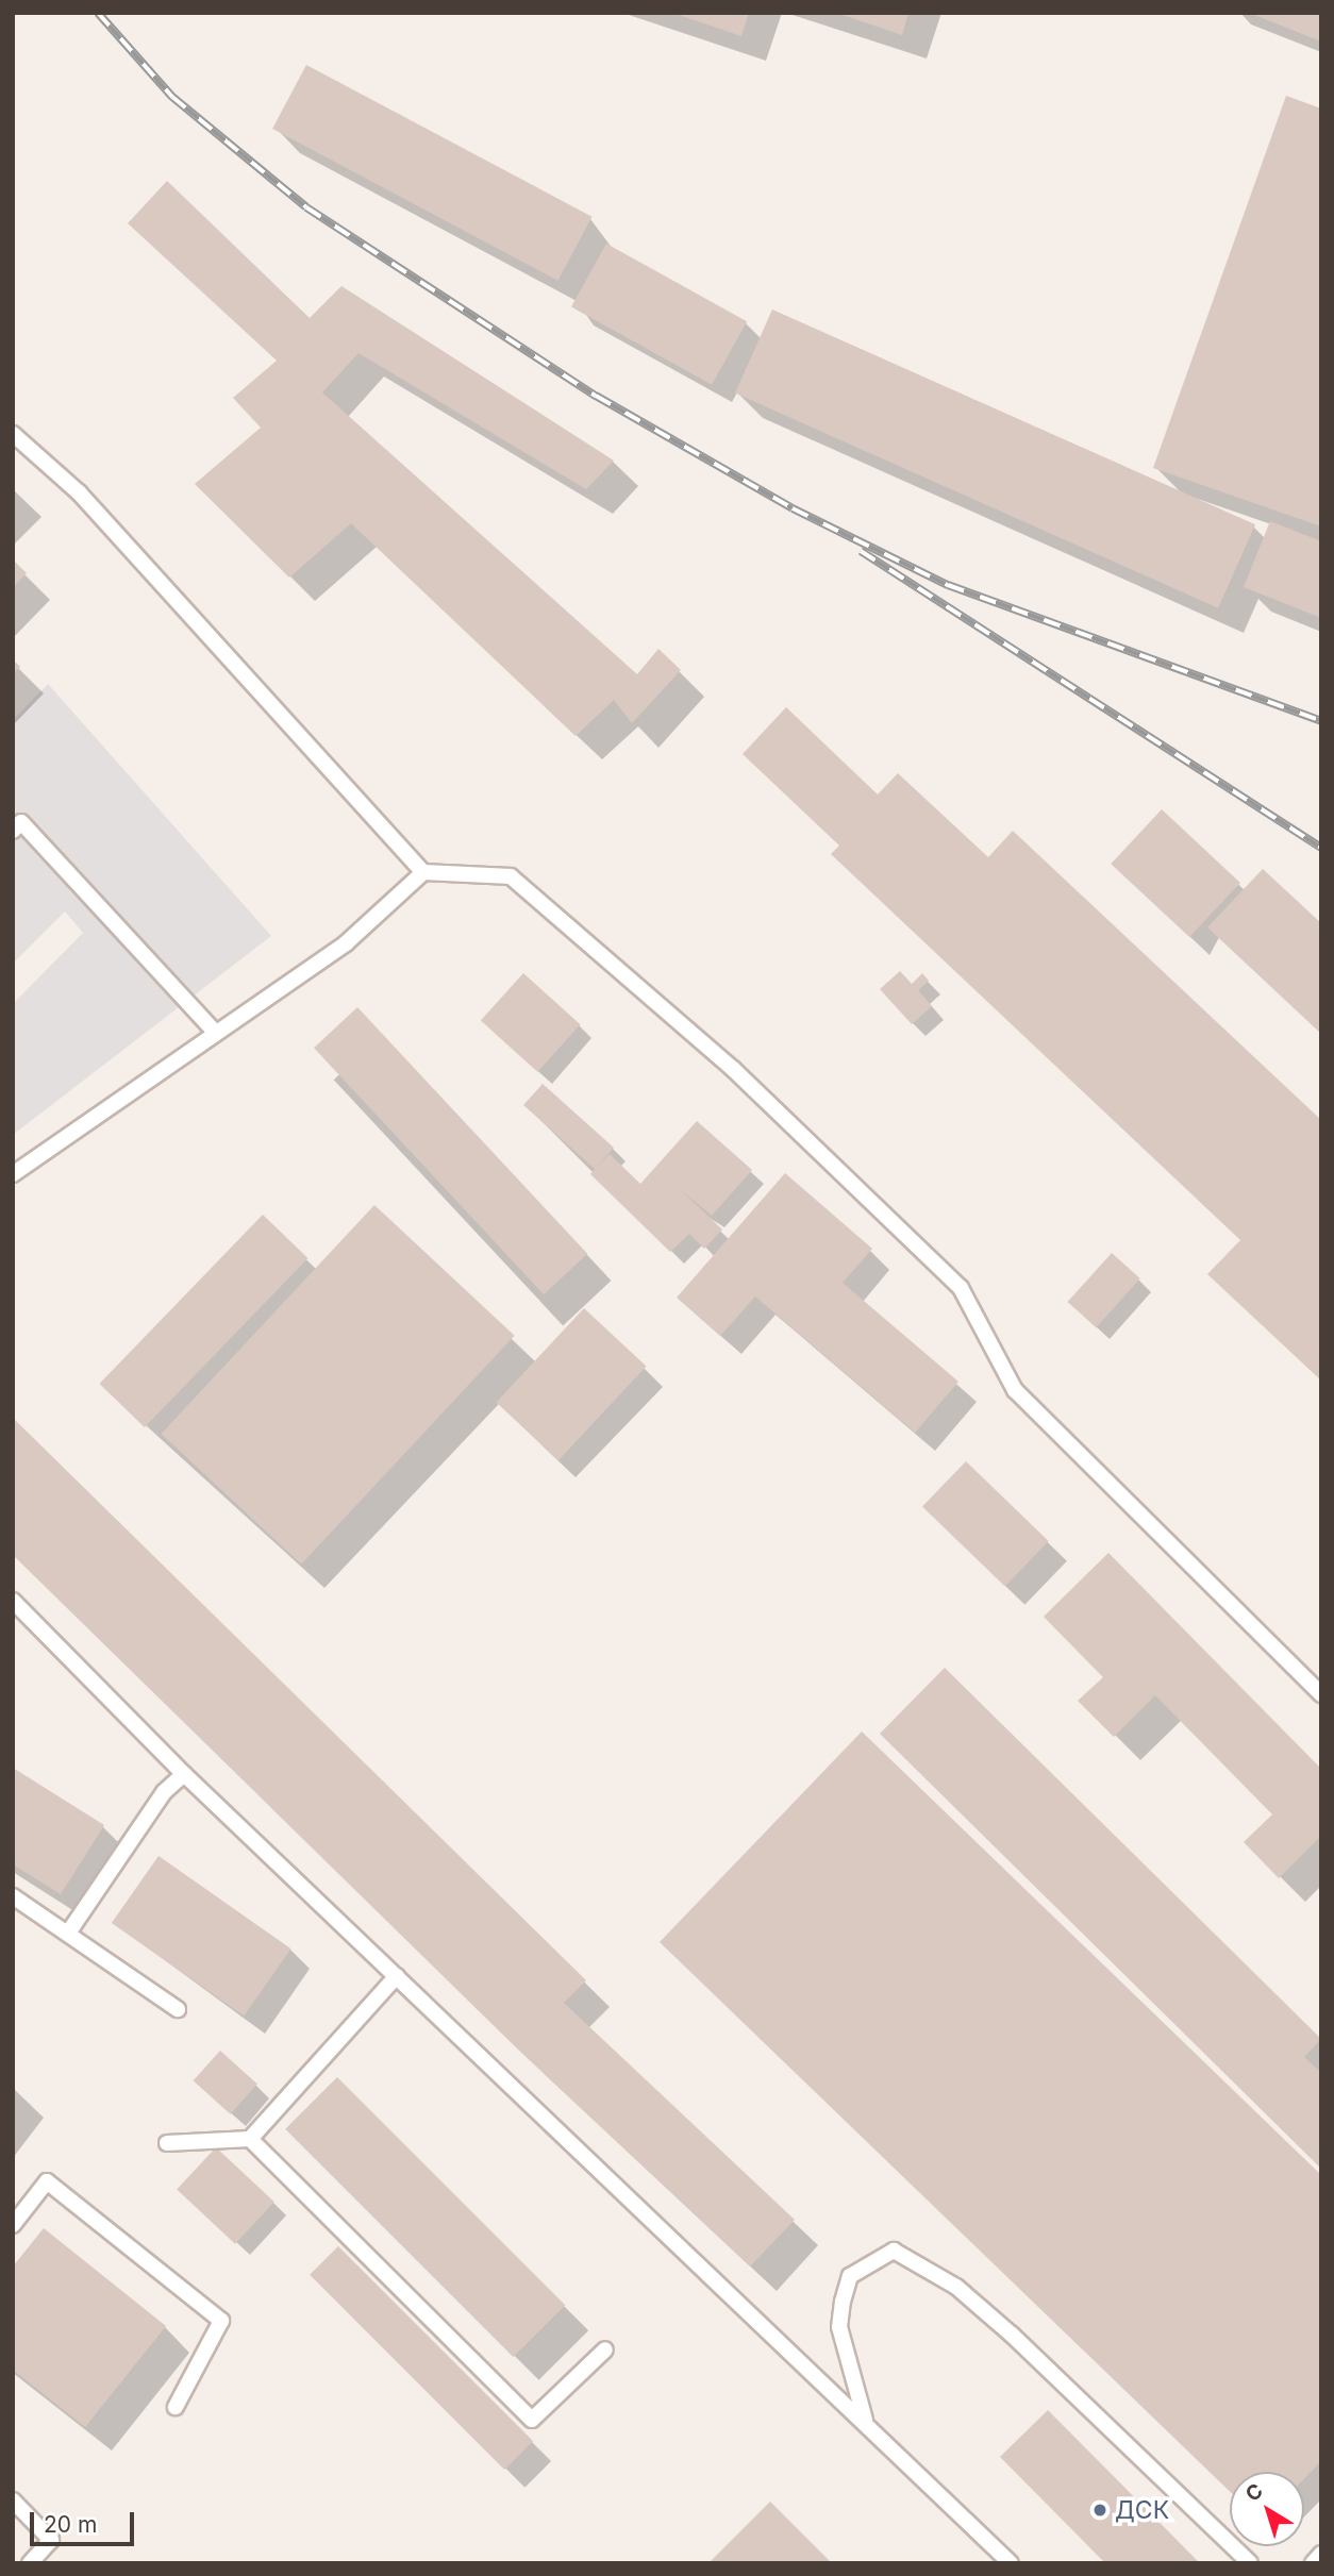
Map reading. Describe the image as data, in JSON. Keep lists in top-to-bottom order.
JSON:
{
  "places": ["ДСК"],
  "scale_bar": "20 m",
  "north": "top left"
}
